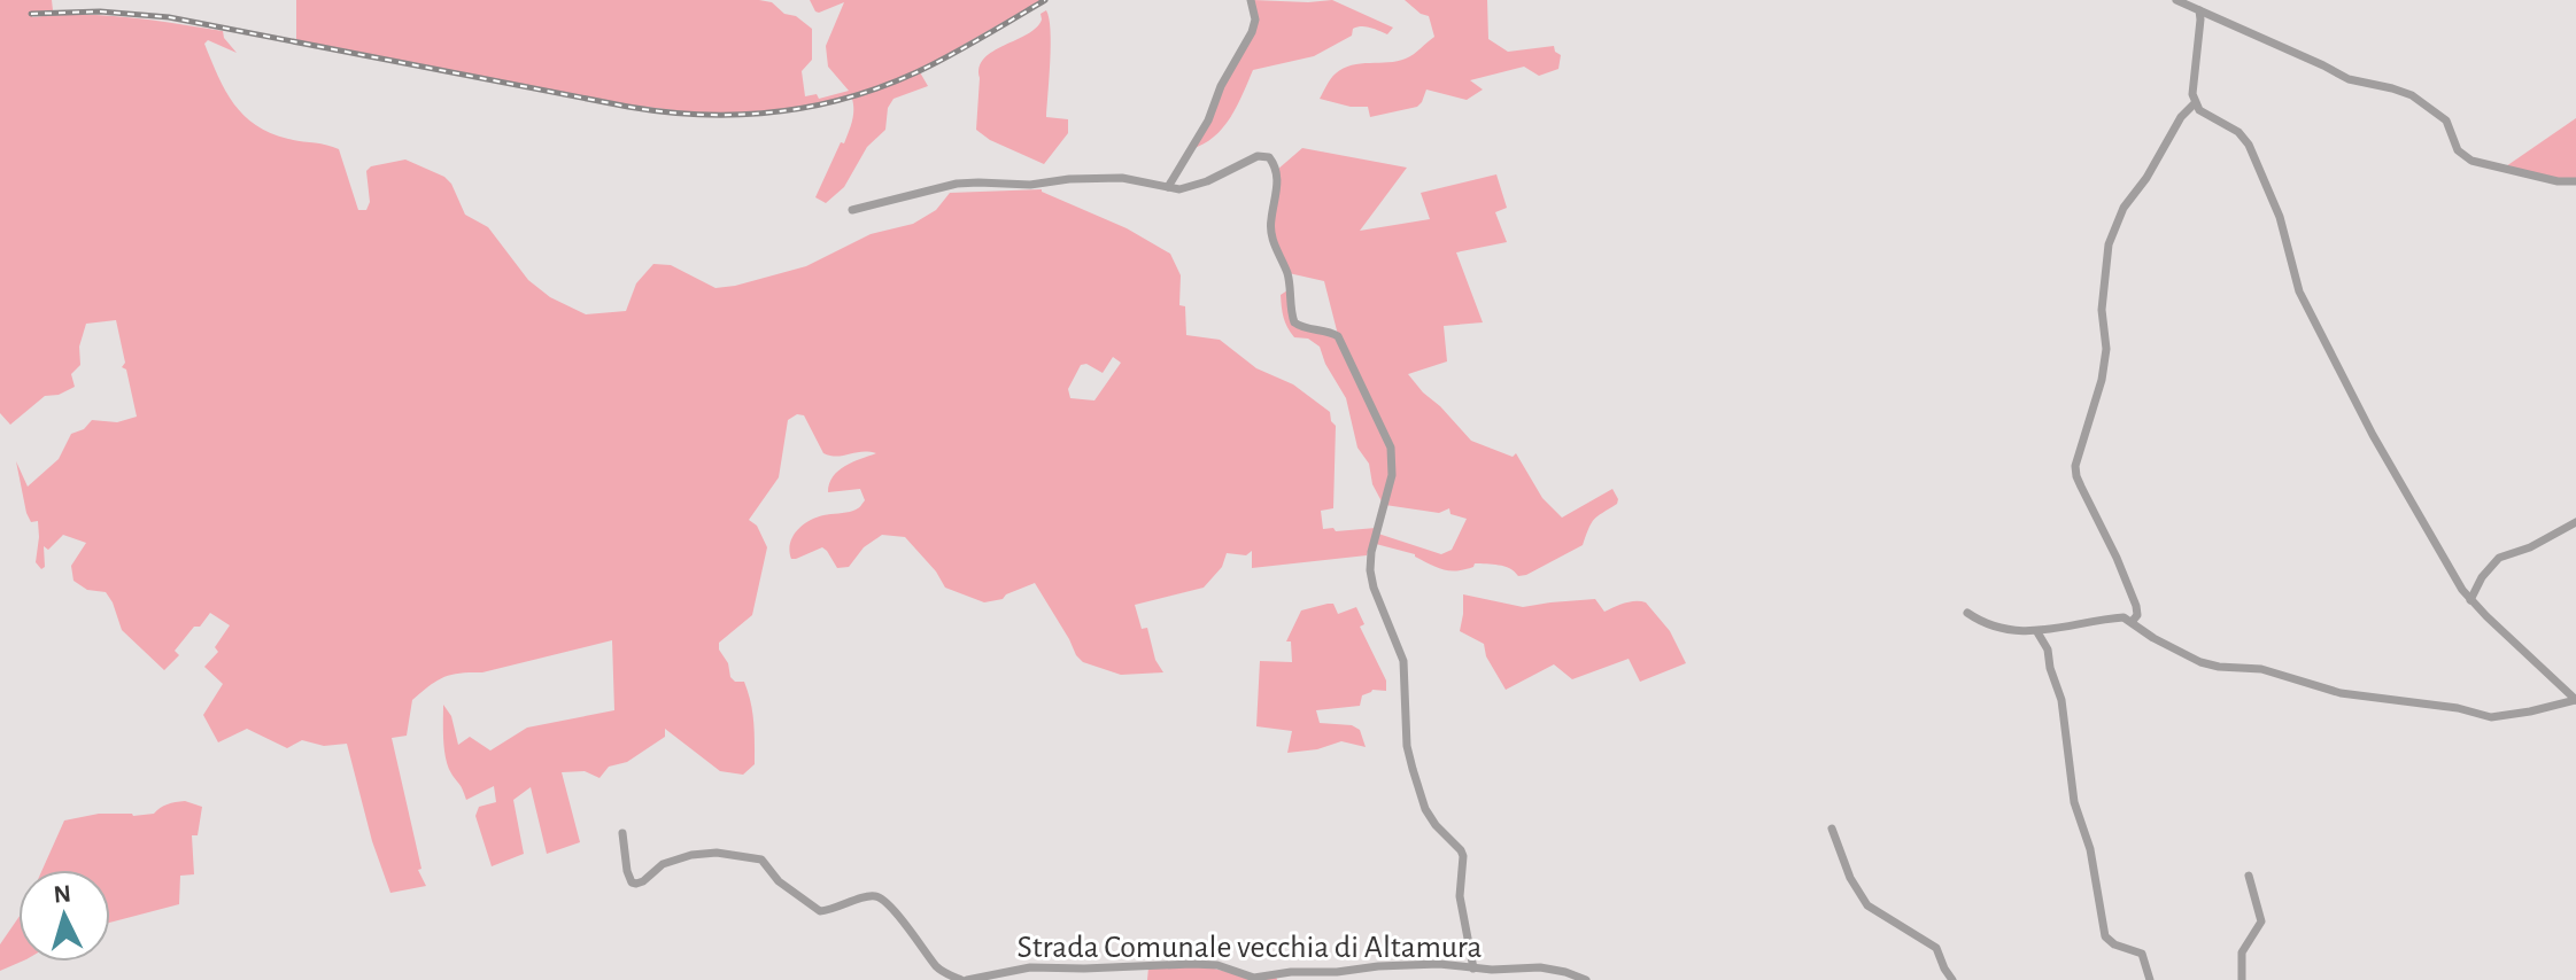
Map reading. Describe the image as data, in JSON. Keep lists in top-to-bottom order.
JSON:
{
  "streets": {
    "street": ["Strada Comunale vecchia di Altamura"]
  },
  "north": "top"
}
